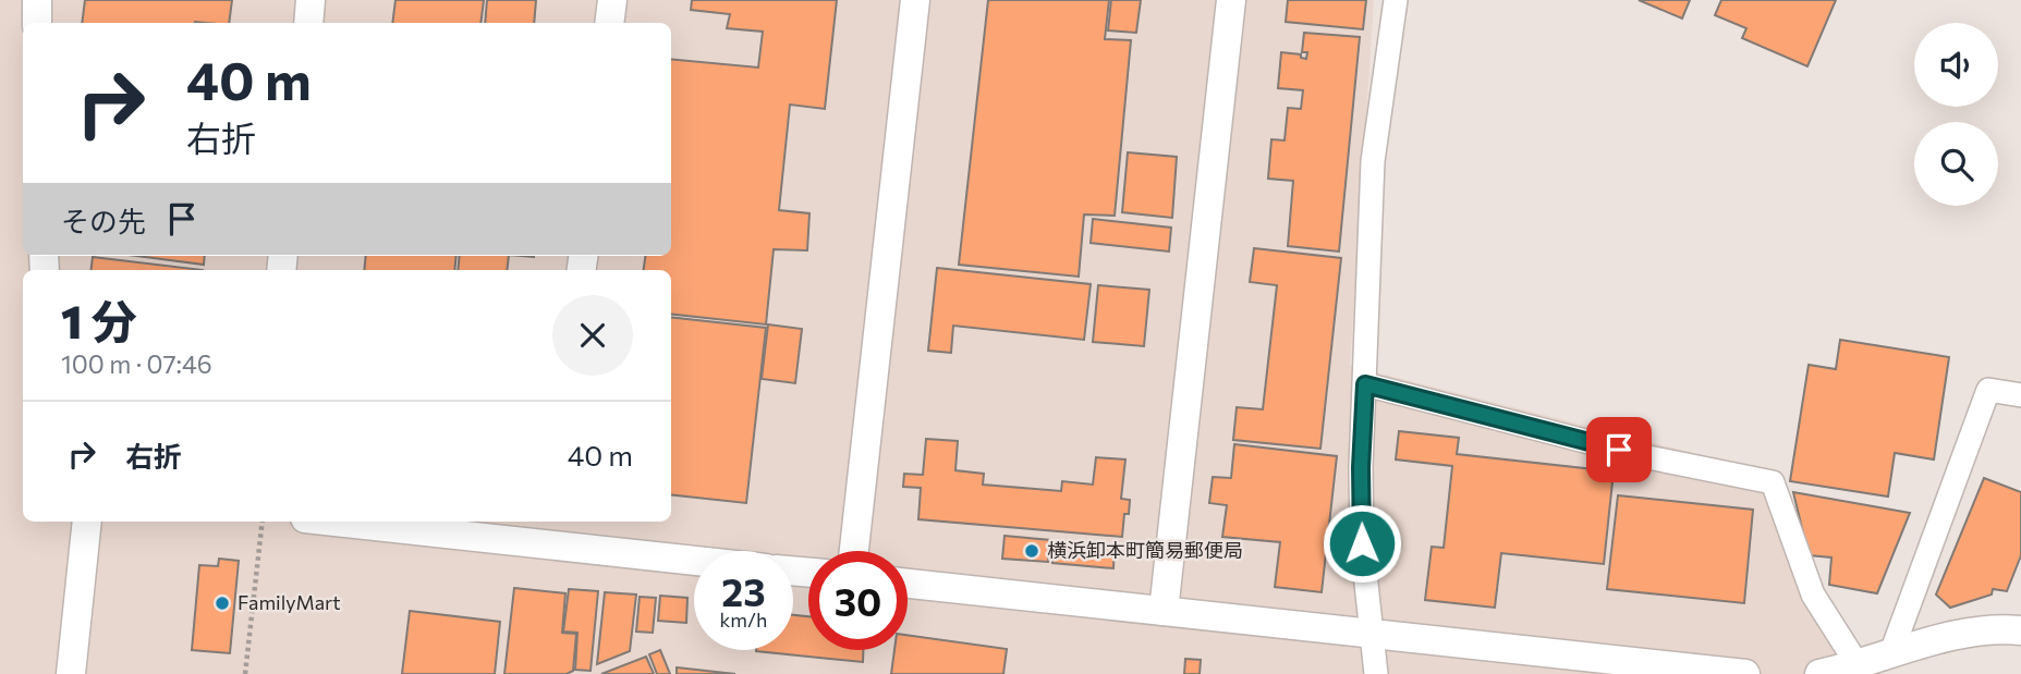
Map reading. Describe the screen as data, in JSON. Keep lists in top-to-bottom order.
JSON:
{
  "places": ["横浜卸本町簡易郵便局", "FamilyMart"],
  "page": {
    "turn": ["40 m", "右折"],
    "then": "その先",
    "heading": ["1 分", "100 m · 07:46"],
    "list": [
      {
        "name": "右折",
        "value": "40 m"
      }
    ],
    "speed": "23 km/h",
    "limit": "30"
  }
}
